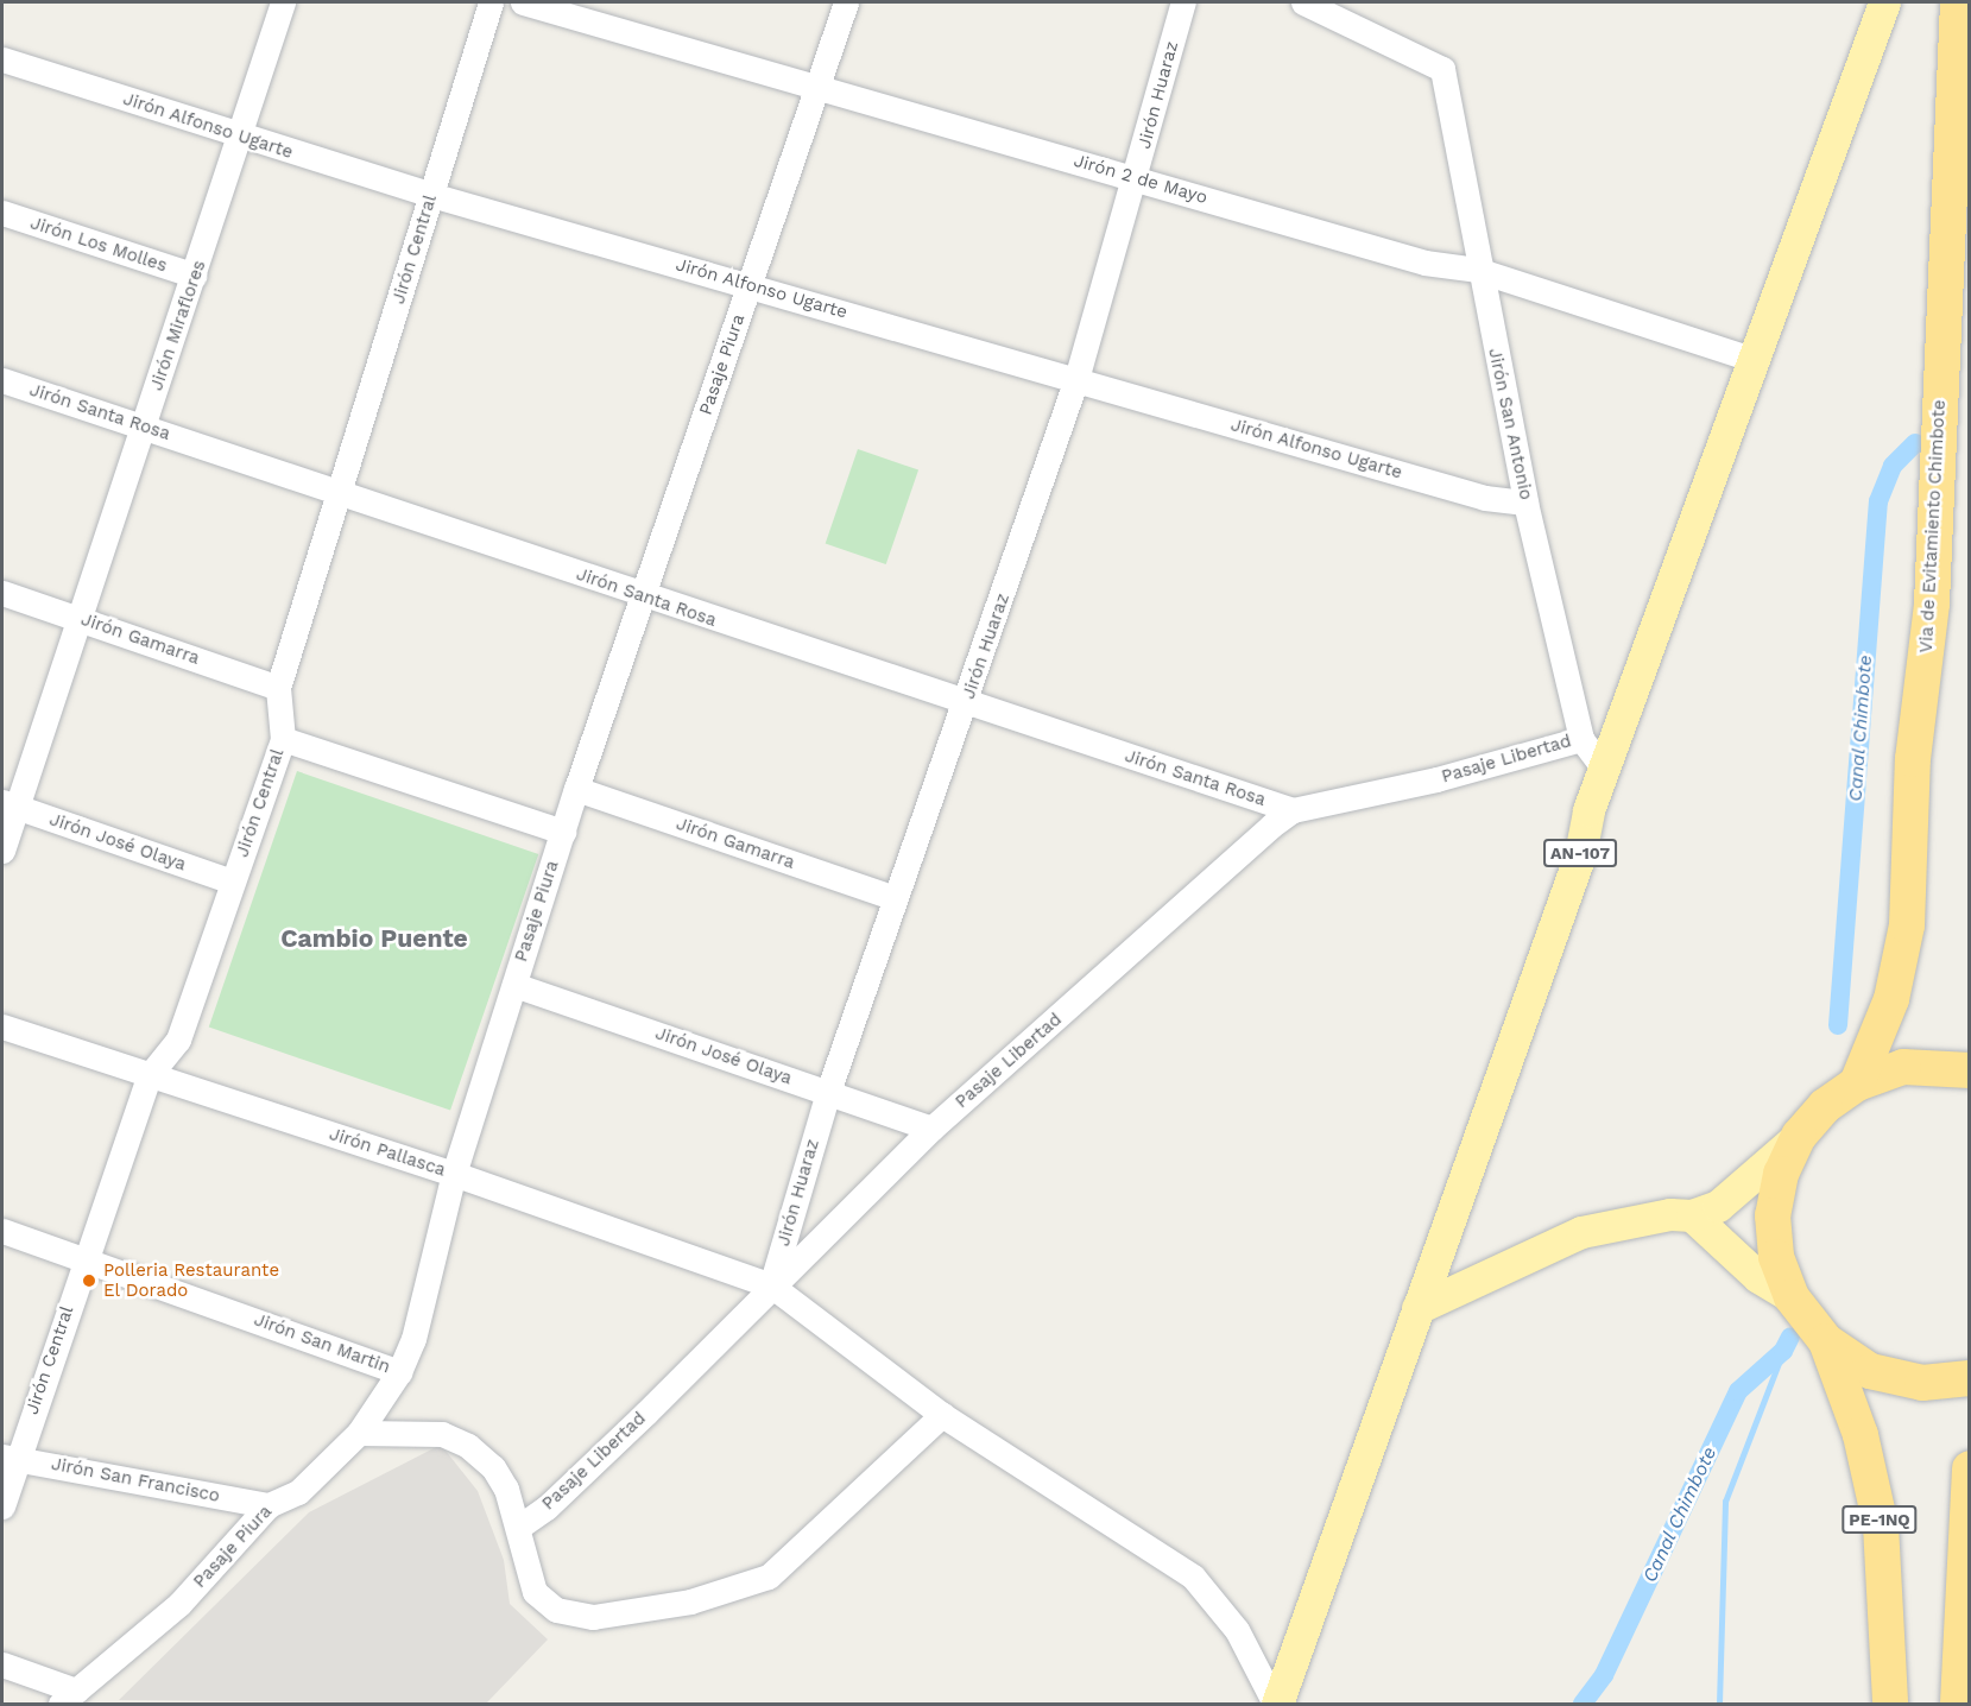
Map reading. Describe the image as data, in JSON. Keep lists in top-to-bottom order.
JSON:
{
  "streets": {
    "highway": ["Via de Evitamiento Chimbote", "PE-1NQ"],
    "main road": ["AN-107"],
    "street": [
      "Jirón Huaraz",
      "Jirón Alfonso Ugarte",
      "Jirón 2 de Mayo",
      "Jirón Los Molles",
      "Jirón Central",
      "Jirón Miraflores",
      "Pasaje Piura",
      "Jirón Santa Rosa",
      "Jirón San Antonio",
      "Jirón Gamarra",
      "Pasaje Libertad",
      "Jirón José Olaya",
      "Jirón Pallasca",
      "Jirón San Martin",
      "Jirón San Francisco"
    ]
  },
  "crossings": [
    ["Jirón Huaraz", "Jirón Alfonso Ugarte"],
    ["Jirón Huaraz", "Jirón 2 de Mayo"],
    ["Jirón Huaraz", "Jirón Santa Rosa"],
    ["Jirón Huaraz", "Jirón Gamarra"],
    ["Jirón Huaraz", "Pasaje Libertad"],
    ["Jirón Huaraz", "Jirón José Olaya"],
    ["Jirón Huaraz", "Jirón Pallasca"],
    ["Jirón Alfonso Ugarte", "Jirón Central"],
    ["Jirón Alfonso Ugarte", "Jirón Miraflores"],
    ["Jirón Alfonso Ugarte", "Pasaje Piura"],
    ["Jirón Alfonso Ugarte", "Jirón San Antonio"],
    ["Jirón 2 de Mayo", "Pasaje Piura"],
    ["Jirón 2 de Mayo", "Jirón San Antonio"],
    ["Jirón 2 de Mayo", "AN-107"],
    ["Jirón Los Molles", "Jirón Miraflores"],
    ["Jirón Central", "Jirón Santa Rosa"],
    ["Jirón Central", "Jirón Gamarra"],
    ["Jirón Central", "Jirón José Olaya"],
    ["Jirón Central", "Jirón Pallasca"],
    ["Jirón Central", "Jirón San Martin"],
    ["Jirón Central", "Jirón San Francisco"],
    ["Jirón Miraflores", "Jirón Santa Rosa"],
    ["Jirón Miraflores", "Jirón Gamarra"],
    ["Jirón Miraflores", "Jirón José Olaya"],
    ["Pasaje Piura", "Jirón Santa Rosa"],
    ["Pasaje Piura", "Jirón Gamarra"],
    ["Pasaje Piura", "Jirón José Olaya"],
    ["Pasaje Piura", "Jirón Pallasca"],
    ["Pasaje Piura", "Jirón San Martin"],
    ["Pasaje Piura", "Jirón San Francisco"],
    ["Jirón Santa Rosa", "Pasaje Libertad"],
    ["Jirón San Antonio", "Pasaje Libertad"],
    ["Jirón San Antonio", "AN-107"],
    ["Via de Evitamiento Chimbote", "PE-1NQ"],
    ["Pasaje Libertad", "Jirón José Olaya"],
    ["Pasaje Libertad", "Jirón Pallasca"],
    ["AN-107", "Jirón Pallasca"]
  ],
  "districts": ["Cambio Puente"],
  "water": ["Canal Chimbote"],
  "places": ["Polleria Restaurante El Dorado"]
}
